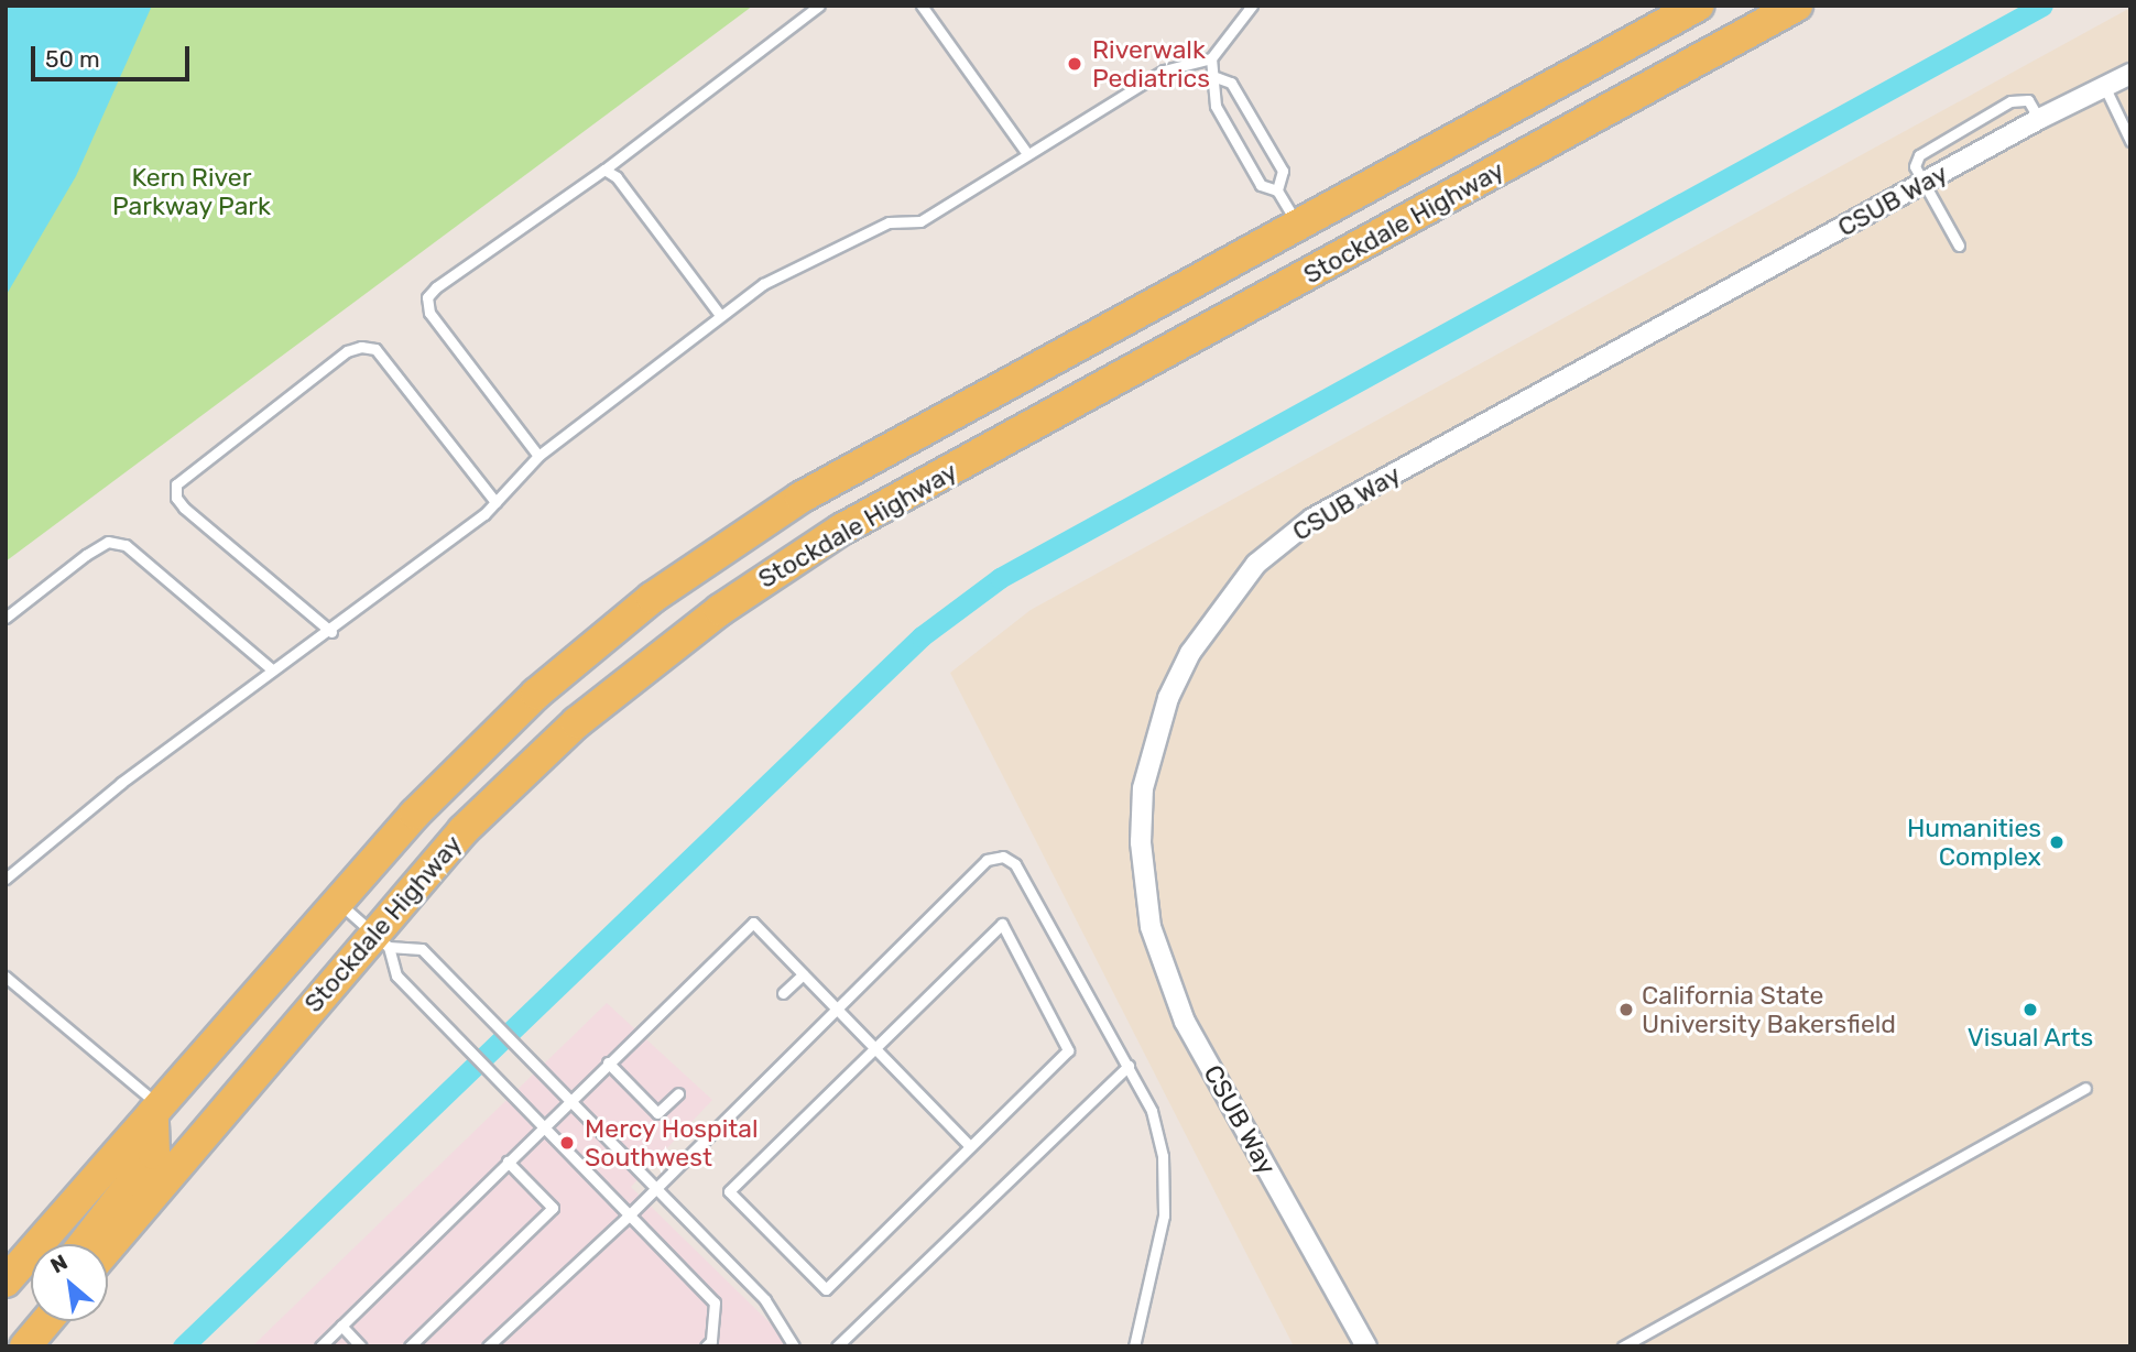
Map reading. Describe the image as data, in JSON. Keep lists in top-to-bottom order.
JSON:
{
  "streets": {
    "main road": ["Stockdale Highway"],
    "street": ["CSUB Way"]
  },
  "parks": ["Kern River Parkway Park"],
  "places": [
    "Riverwalk Pediatrics",
    "Humanities Complex",
    "California State University Bakersfield",
    "Visual Arts",
    "Mercy Hospital Southwest"
  ],
  "scale_bar": "50 m",
  "north": "top left"
}
